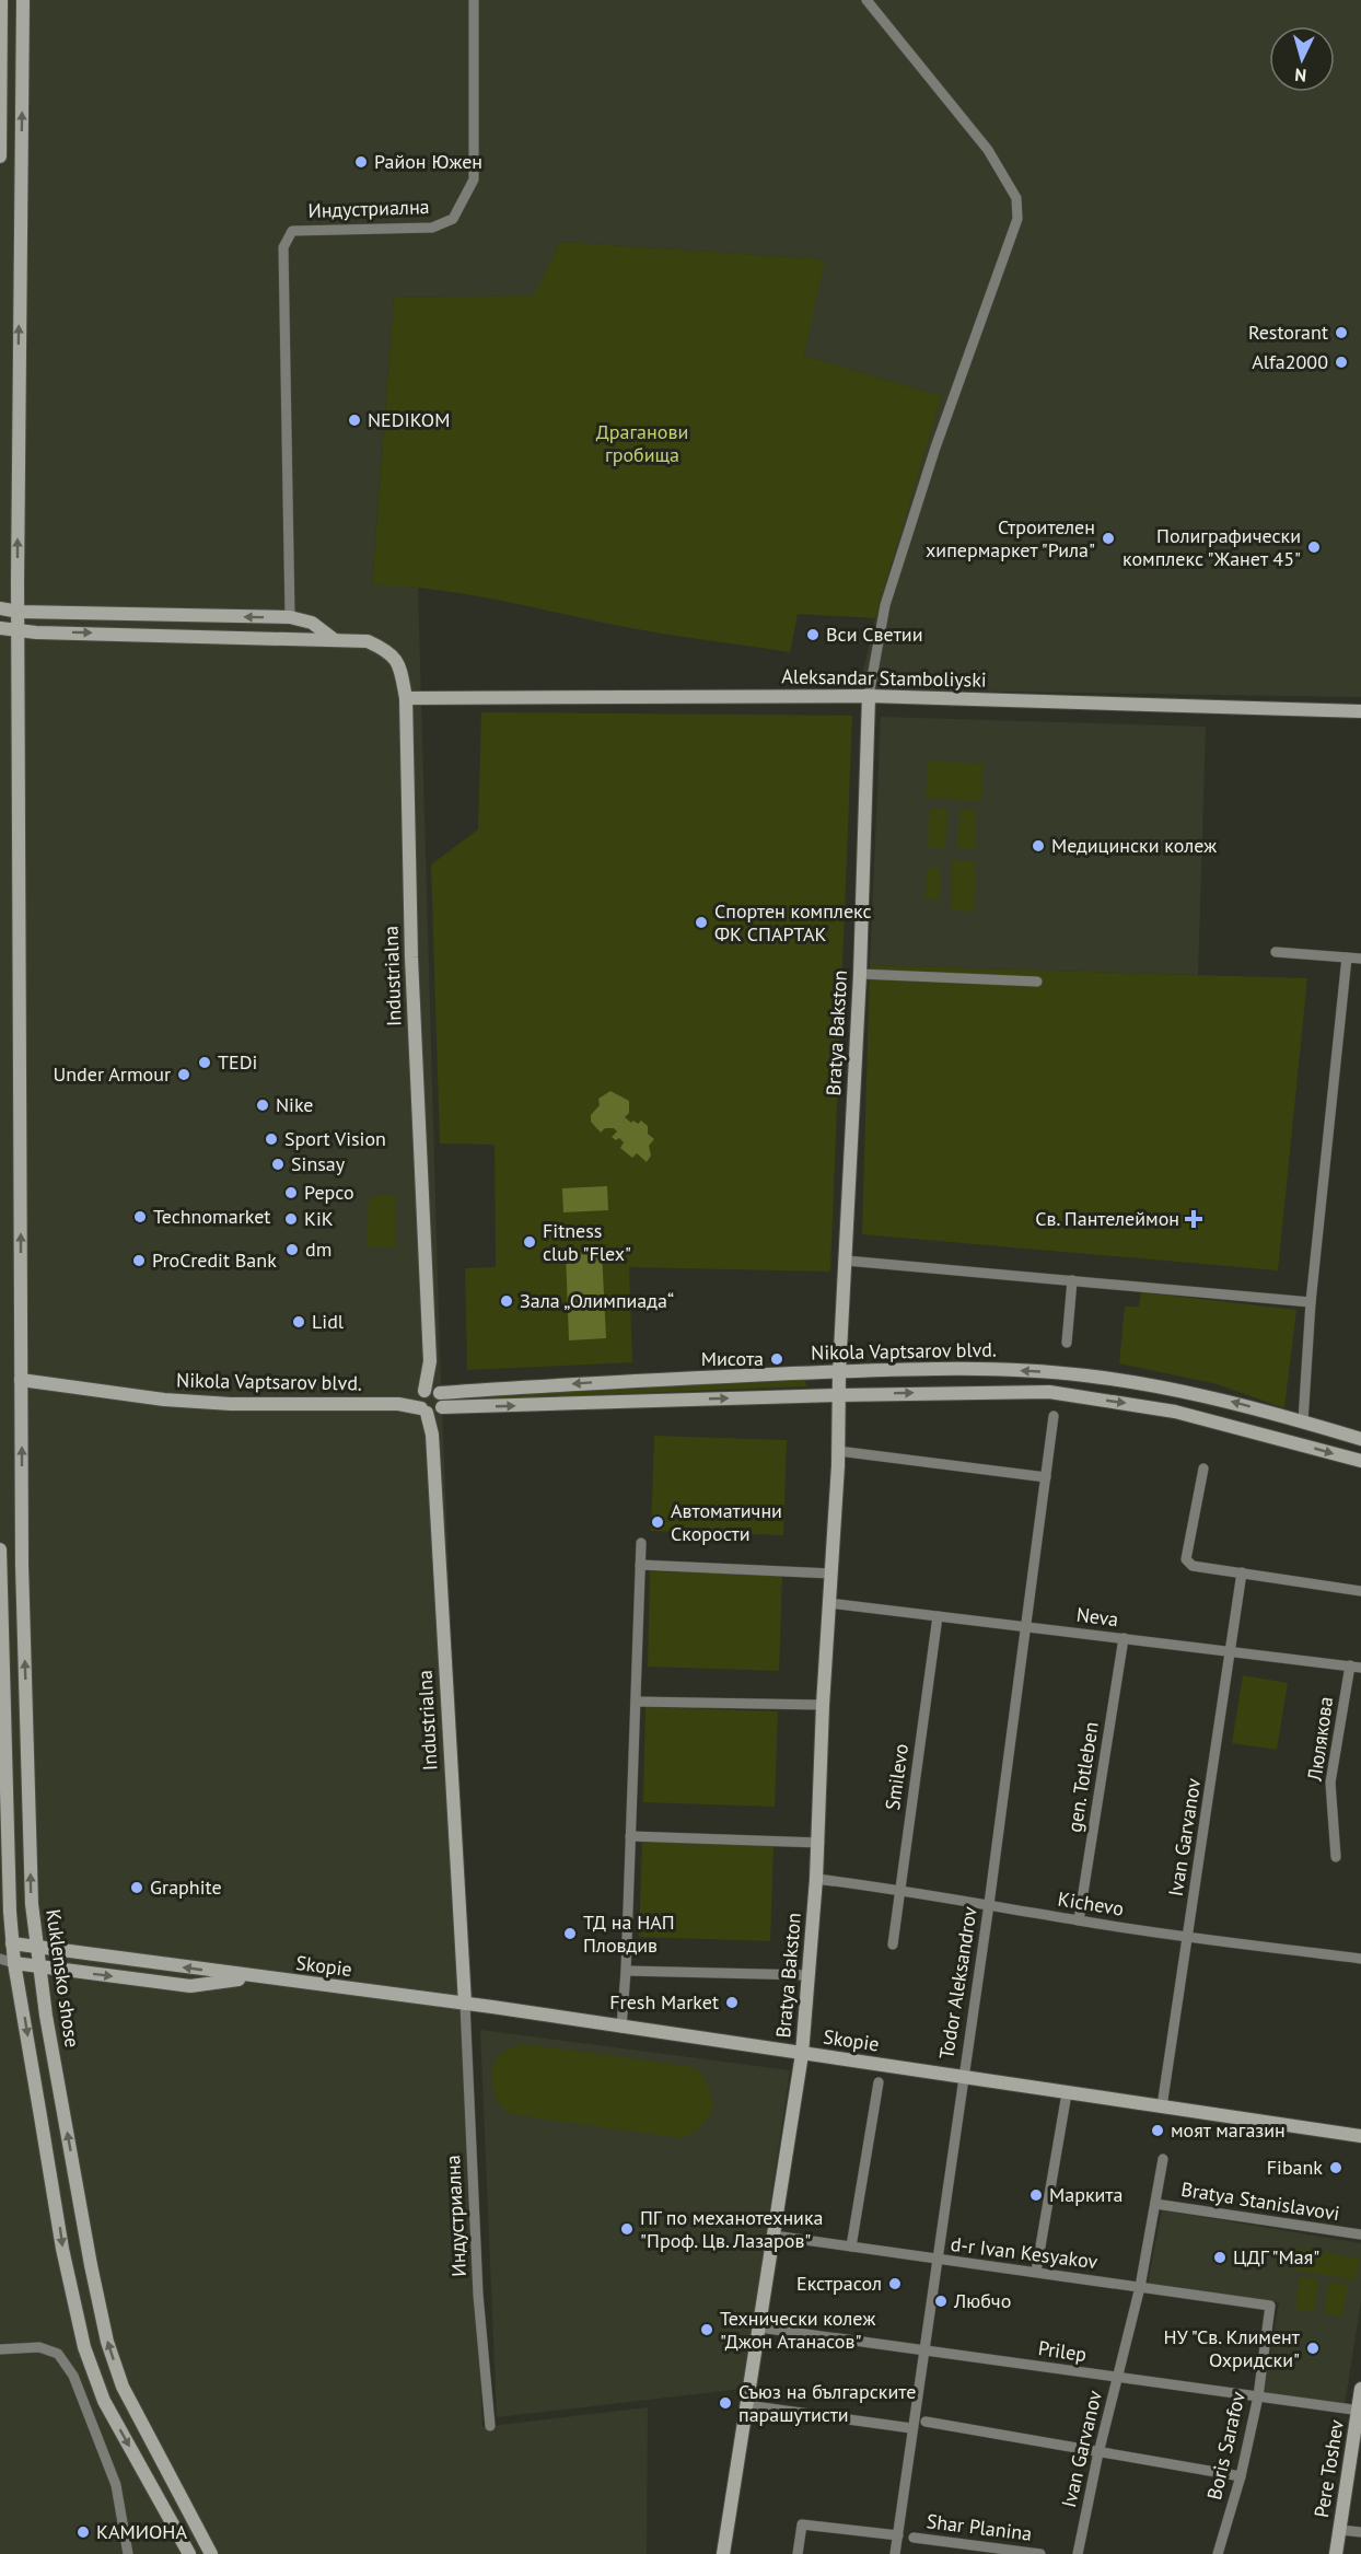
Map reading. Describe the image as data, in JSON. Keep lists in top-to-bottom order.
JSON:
{
  "streets": {
    "street": [
      "Индустриална",
      "Aleksandar Stamboliyski",
      "Industrialna",
      "Bratya Bakston",
      "Nikola Vaptsarov blvd.",
      "Neva",
      "Люлякова",
      "Smilevo",
      "gen. Totleben",
      "Ivan Garvanov",
      "Kichevo",
      "Skopie",
      "Kuklensko shose",
      "Todor Aleksandrov",
      "Bratya Stanislavovi",
      "d-r Ivan Kesyakov",
      "Prilep",
      "Boris Sarafov",
      "Pere Toshev",
      "Shar Planina"
    ]
  },
  "crossings": [
    ["Индустриална", "Industrialna"],
    ["Индустриална", "Skopie"],
    ["Aleksandar Stamboliyski", "Industrialna"],
    ["Aleksandar Stamboliyski", "Bratya Bakston"],
    ["Industrialna", "Nikola Vaptsarov blvd."],
    ["Industrialna", "Skopie"],
    ["Industrialna", "Kuklensko shose"],
    ["Bratya Bakston", "Nikola Vaptsarov blvd."],
    ["Bratya Bakston", "Neva"],
    ["Bratya Bakston", "Kichevo"],
    ["Bratya Bakston", "Skopie"],
    ["Bratya Bakston", "d-r Ivan Kesyakov"],
    ["Bratya Bakston", "Prilep"],
    ["Nikola Vaptsarov blvd.", "Kuklensko shose"],
    ["Neva", "Люлякова"],
    ["Neva", "Smilevo"],
    ["Neva", "gen. Totleben"],
    ["Neva", "Ivan Garvanov"],
    ["Neva", "Todor Aleksandrov"],
    ["Smilevo", "Kichevo"],
    ["gen. Totleben", "Kichevo"],
    ["Ivan Garvanov", "Kichevo"],
    ["Ivan Garvanov", "Skopie"],
    ["Ivan Garvanov", "Bratya Stanislavovi"],
    ["Ivan Garvanov", "d-r Ivan Kesyakov"],
    ["Ivan Garvanov", "Prilep"],
    ["Kichevo", "Todor Aleksandrov"],
    ["Skopie", "Kuklensko shose"],
    ["Skopie", "Todor Aleksandrov"],
    ["Todor Aleksandrov", "d-r Ivan Kesyakov"],
    ["Todor Aleksandrov", "Prilep"],
    ["Todor Aleksandrov", "Shar Planina"],
    ["d-r Ivan Kesyakov", "Boris Sarafov"],
    ["Prilep", "Boris Sarafov"],
    ["Prilep", "Pere Toshev"]
  ],
  "parks": ["Драганови гробища"],
  "places": {
    "other": [
      "Район Южен",
      "Restorant",
      "Alfa2000",
      "NEDIKOM",
      "Строителен хипермаркет \"Рила\"",
      "Полиграфически комплекс \"Жанет 45\"",
      "Вси Светии",
      "Медицински колеж",
      "Спортен комплекс ФК СПАРТАК",
      "TEDi",
      "Under Armour",
      "Nike",
      "Sport Vision",
      "Sinsay",
      "Pepco",
      "Technomarket",
      "KiK",
      "Fitness club \"Flex\"",
      "dm",
      "ProCredit Bank",
      "Зала „Олимпиада“",
      "Lidl",
      "Мисота",
      "Автоматични Скорости",
      "Graphite",
      "ТД на НАП Пловдив",
      "Fresh Market",
      "моят магазин",
      "Fibank",
      "Маркита",
      "ПГ по механотехника \"Проф. Цв. Лазаров\"",
      "ЦДГ \"Мая\"",
      "Екстрасол",
      "Любчо",
      "Технически колеж \"Джон Атанасов\"",
      "НУ \"Св. Климент Охридски\"",
      "Съюз на българските парашутисти",
      "КАМИОНА"
    ],
    "health": ["Св. Пантелеймон"]
  },
  "north": "bottom"
}
